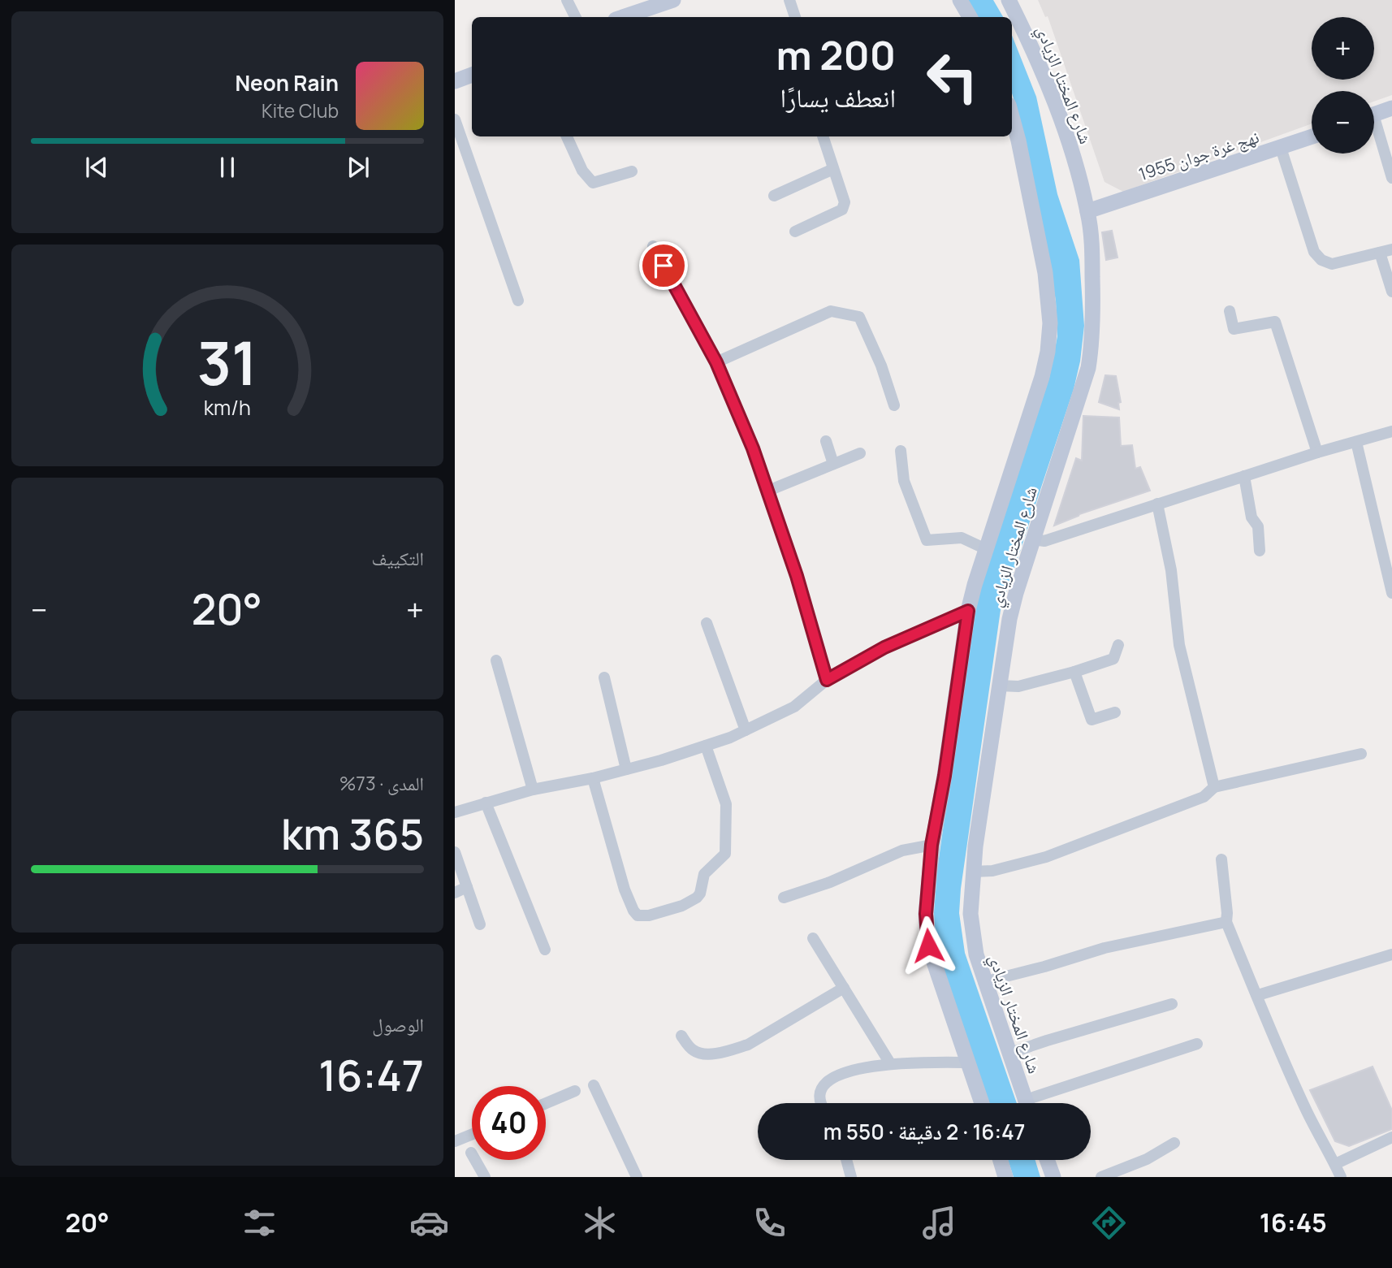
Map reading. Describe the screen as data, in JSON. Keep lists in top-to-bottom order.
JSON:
{
  "streets": {
    "street": ["شارع المختار الزيادي", "نهج غرة جوان 1955"]
  },
  "crossings": [
    ["شارع المختار الزيادي", "نهج غرة جوان 1955"]
  ],
  "page": {
    "map_buttons": ["+", "−"],
    "turn": ["200 m", "انعطف يسارًا"],
    "song": ["Neon Rain", "Kite Club"],
    "tile": [
      "التكييف",
      ["المدى · 73%", "365 km"],
      ["الوصول", "16:47"]
    ],
    "heat": ["−", "20°", "+"],
    "limit": "40",
    "trip": "16:47 · 2 دقيقة · 550 m",
    "tabs": ["16:45", "20°"],
    "gauge": ["31", "km/h"]
  }
}
